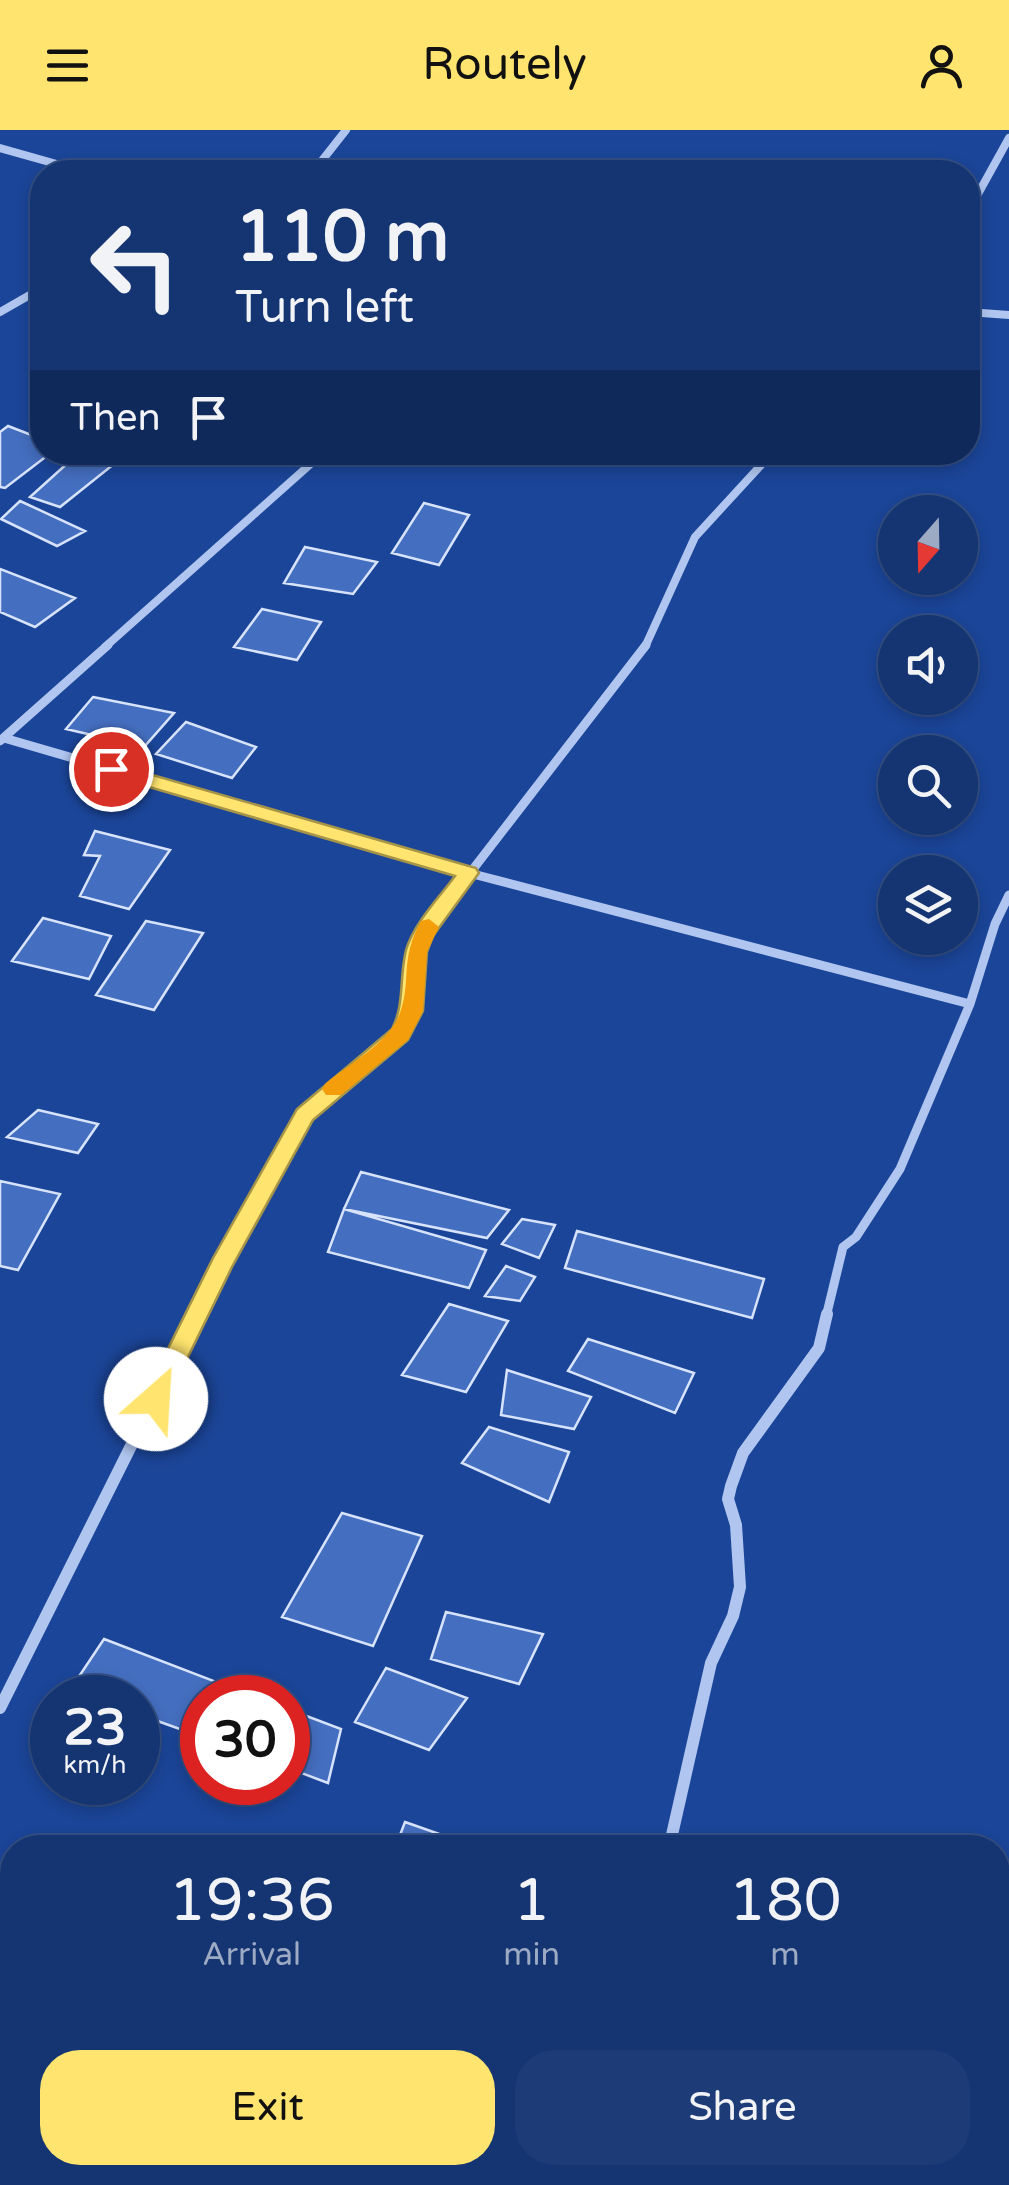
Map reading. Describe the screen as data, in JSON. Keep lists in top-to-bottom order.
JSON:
{
  "north": "bottom",
  "page": {
    "header": "Routely",
    "turn": ["110 m", "Turn left"],
    "then": "Then",
    "speed": "23 km/h",
    "limit": "30",
    "eta": [
      "19:36",
      "Arrival",
      "1",
      "min",
      "180",
      "m"
    ],
    "buttons": ["Exit", "Share"]
  }
}
